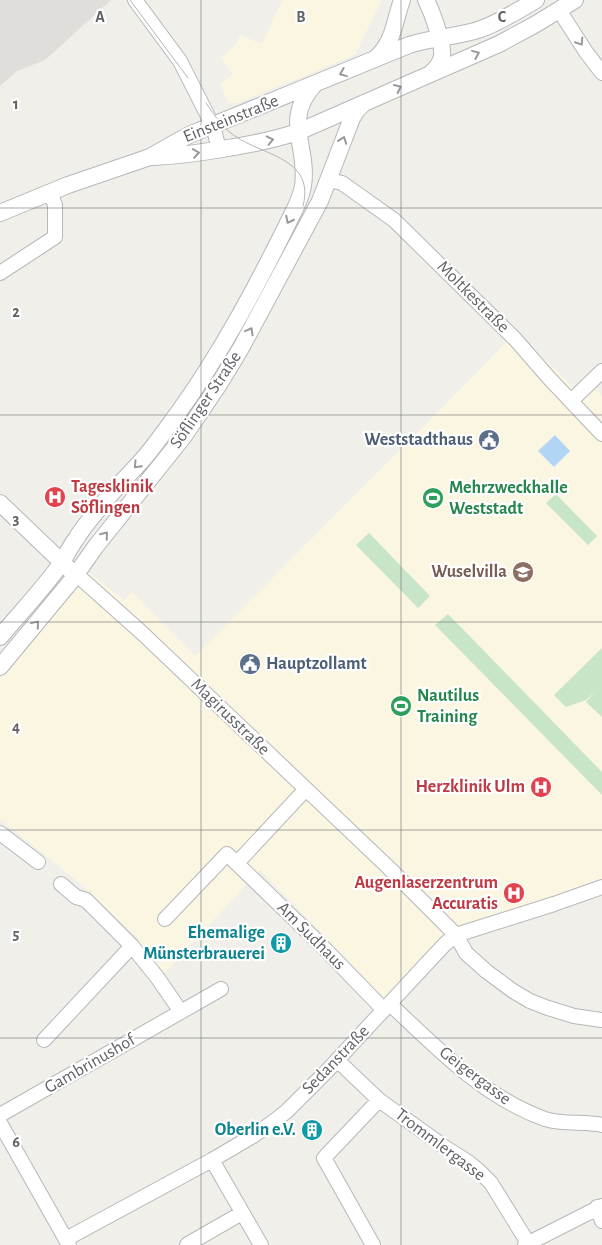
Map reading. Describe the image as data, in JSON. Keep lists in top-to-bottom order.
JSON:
{
  "streets": {
    "street": [
      "Einsteinstraße",
      "Moltkestraße",
      "Söflinger Straße",
      "Magirusstraße",
      "Am Sudhaus",
      "Sedanstraße",
      "Gambrinushof",
      "Geigergasse",
      "Trommlergasse"
    ]
  },
  "crossings": [
    ["Einsteinstraße", "Söflinger Straße"],
    ["Moltkestraße", "Söflinger Straße"],
    ["Söflinger Straße", "Magirusstraße"],
    ["Magirusstraße", "Sedanstraße"],
    ["Am Sudhaus", "Sedanstraße"],
    ["Am Sudhaus", "Geigergasse"],
    ["Sedanstraße", "Geigergasse"],
    ["Sedanstraße", "Trommlergasse"]
  ],
  "places": {
    "public building": ["Weststadthaus", "Hauptzollamt"],
    "hospital": ["Tagesklinik Söflingen", "Herzklinik Ulm", "Augenlaserzentrum Accuratis"],
    "sports": ["Mehrzweckhalle Weststadt", "Nautilus Training"],
    "school or university": ["Wuselvilla"],
    "building": ["Ehemalige Münsterbrauerei", "Oberlin e.V."]
  },
  "grid": {
    "columns": ["A", "B", "C"],
    "rows": [
      "1",
      "2",
      "3",
      "4",
      "5",
      "6"
    ]
  }
}
